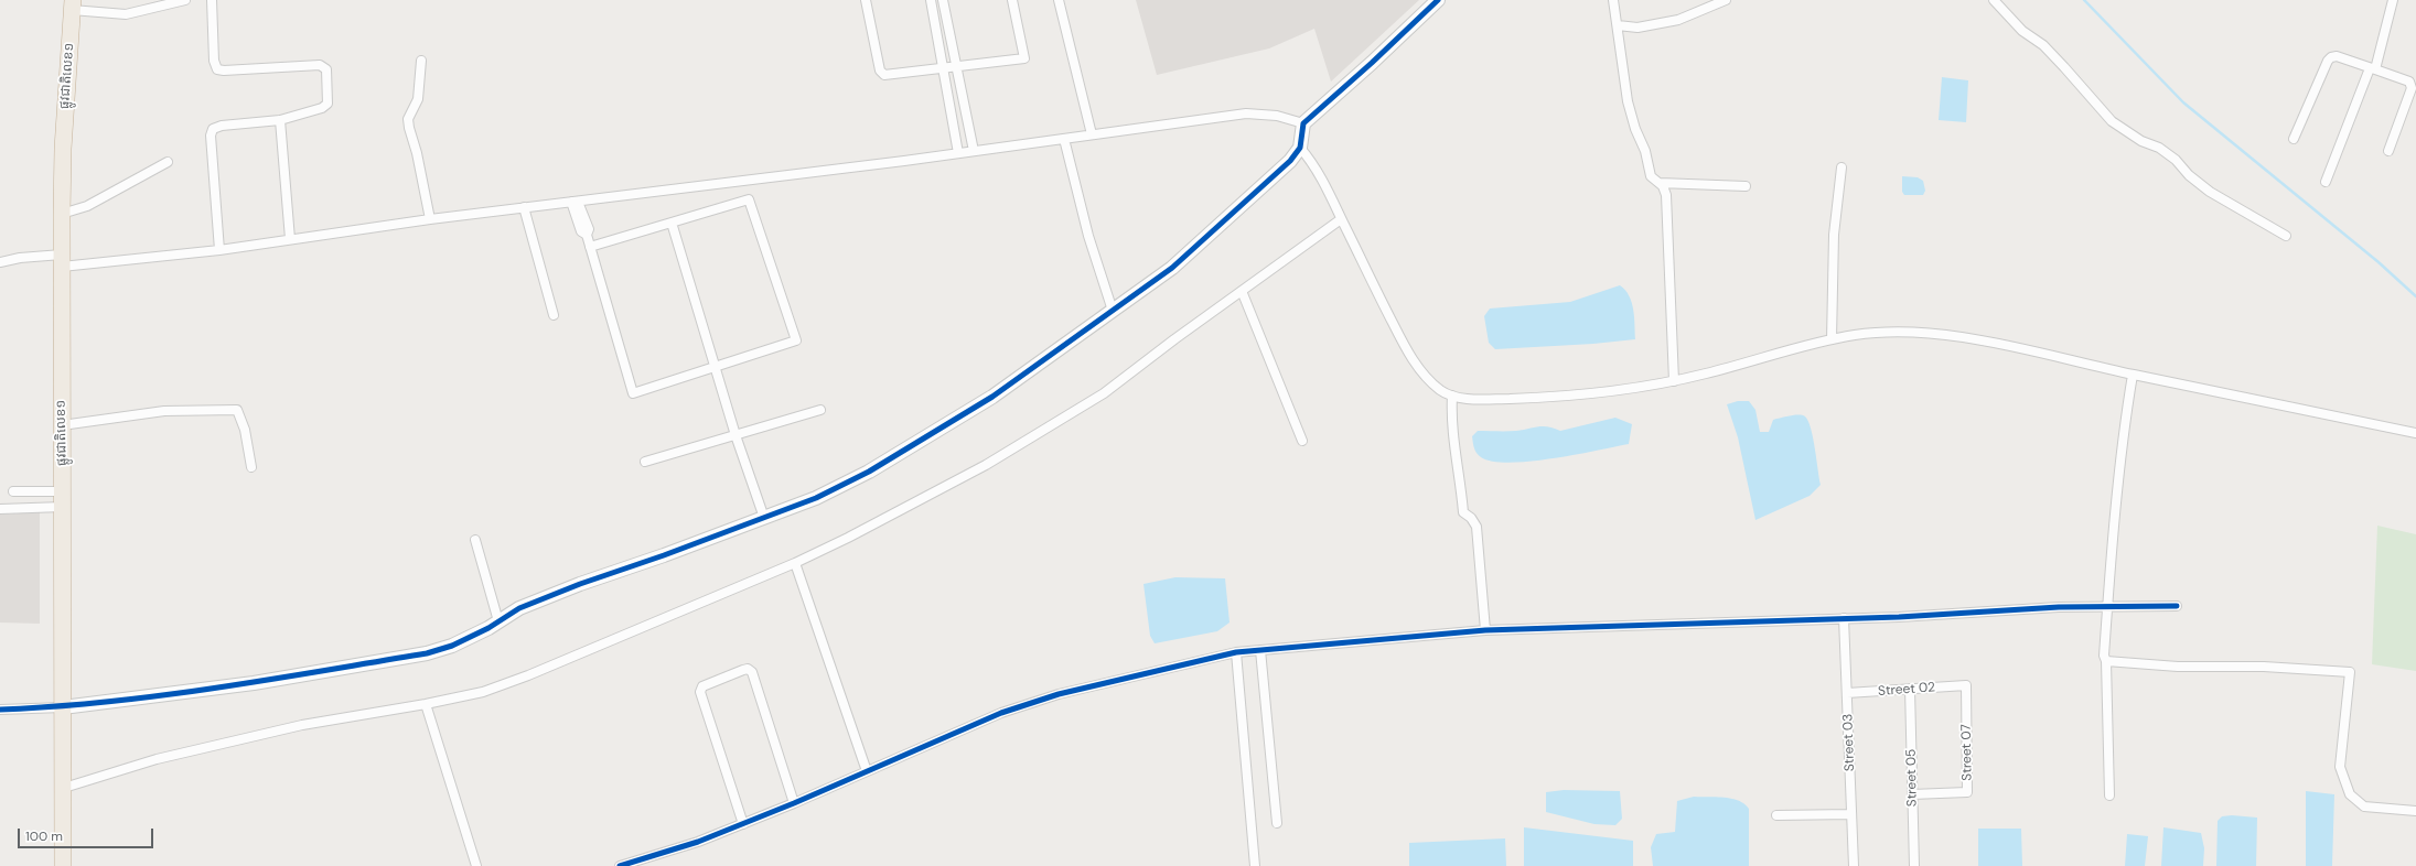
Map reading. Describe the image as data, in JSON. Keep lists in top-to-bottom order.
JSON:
{
  "streets": {
    "highway": ["ផ្លូវជាតិលេខ១"],
    "street": [
      "Street 02",
      "Street 03",
      "Street 07",
      "Street 05"
    ]
  },
  "crossings": [
    ["Street 02", "Street 03"],
    ["Street 02", "Street 07"],
    ["Street 02", "Street 05"],
    ["Street 07", "Street 05"]
  ],
  "scale_bar": "100 m"
}
